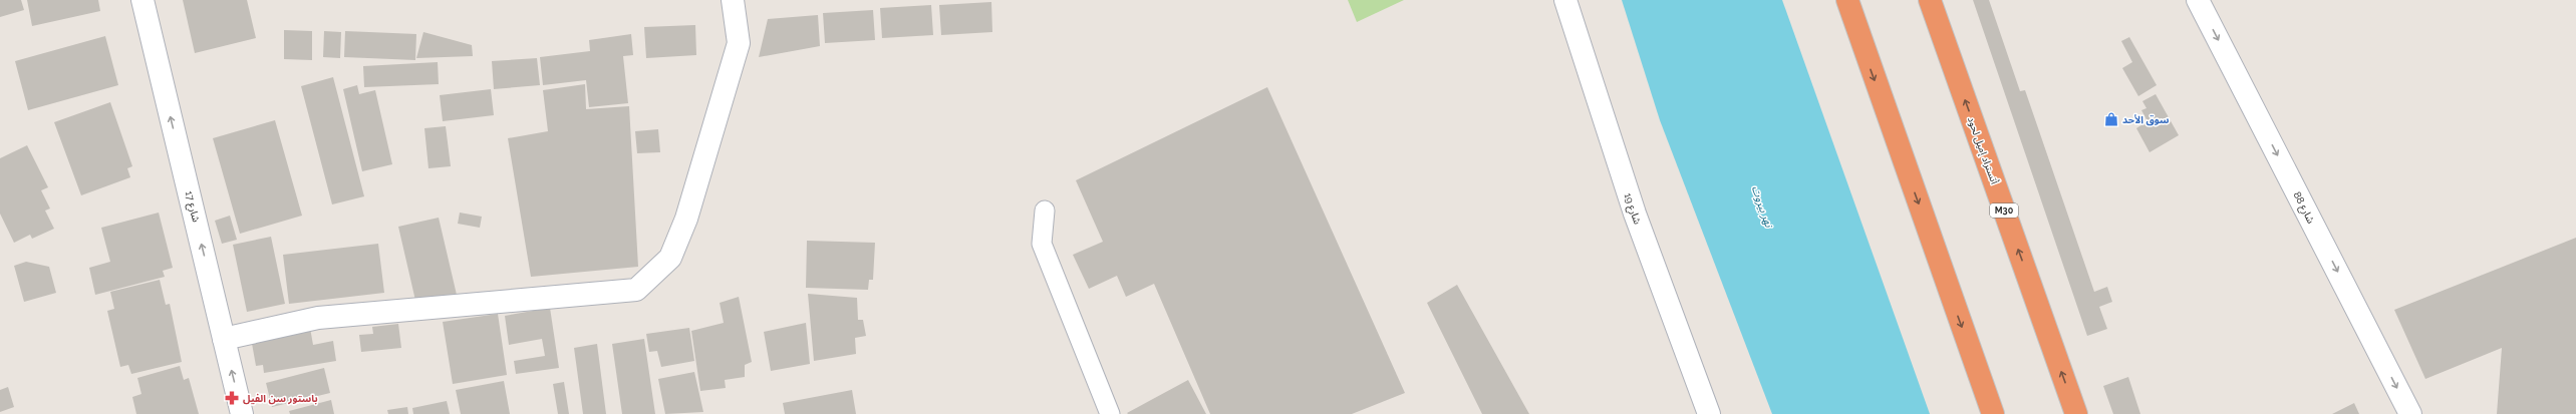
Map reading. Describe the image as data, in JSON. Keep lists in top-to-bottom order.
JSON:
{
  "streets": {
    "highway": ["أتستراد إميل لحود", "M30"],
    "street": ["شارع 17", "شارع 88", "شارع 19"]
  },
  "one_way": ["شارع 17", "شارع 88"],
  "water": ["نهر بيروت"],
  "places": {
    "shop": ["سوق الأحد"],
    "pharmacy": ["باستور سن الفيل"]
  }
}
